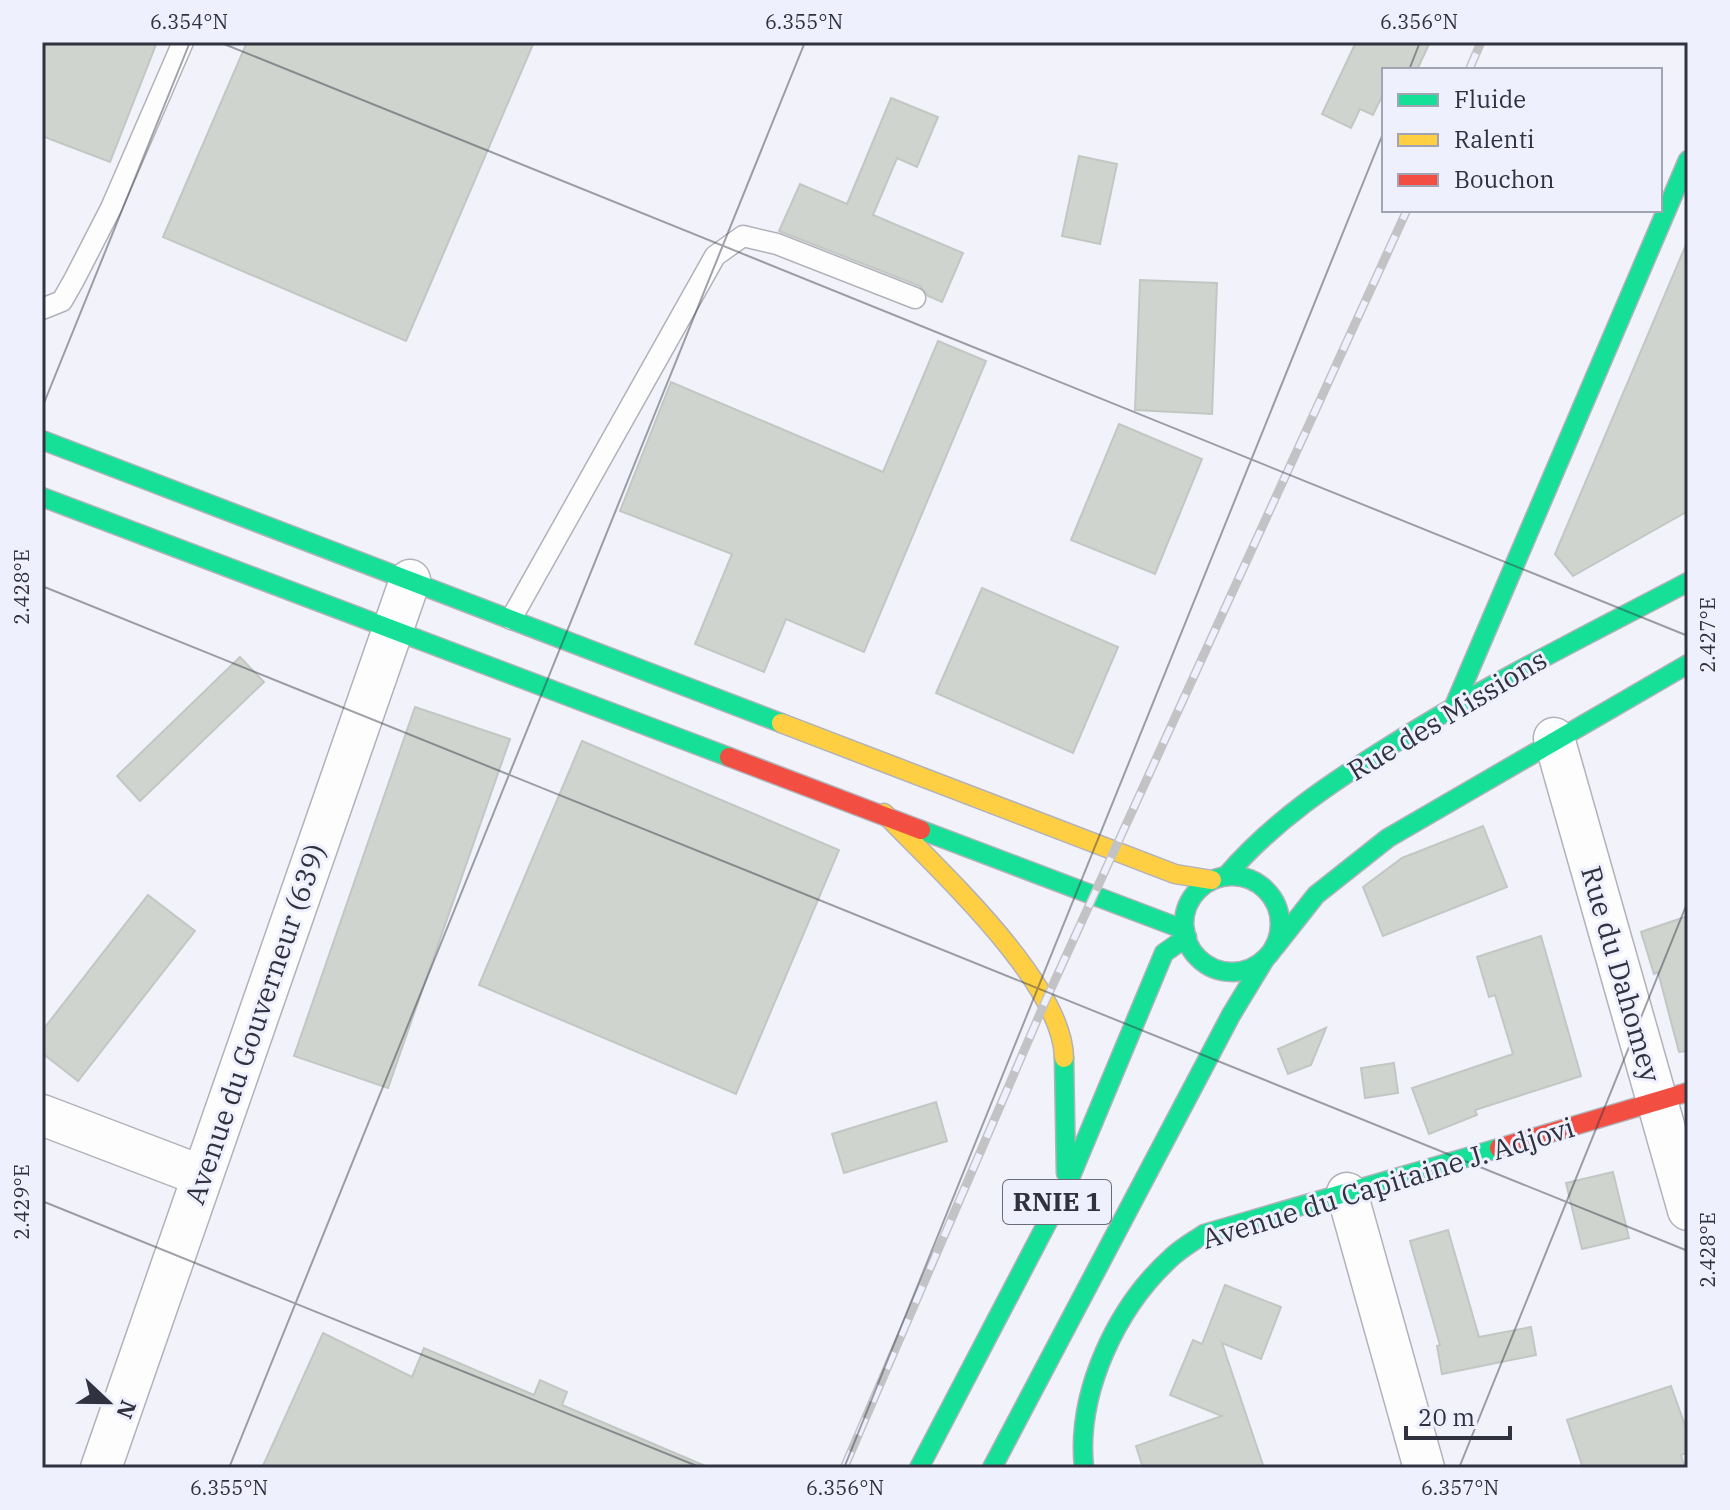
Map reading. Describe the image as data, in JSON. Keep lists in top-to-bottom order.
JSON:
{
  "streets": {
    "main road": ["Rue des Missions", "Avenue du Capitaine J. Adjovi", "RNIE 1"],
    "street": ["Rue du Dahomey", "Avenue du Gouverneur (639)"]
  },
  "crossings": [
    ["Rue des Missions", "RNIE 1"],
    ["Rue du Dahomey", "Avenue du Capitaine J. Adjovi"],
    ["Rue du Dahomey", "RNIE 1"]
  ],
  "legend": ["Fluide", "Ralenti", "Bouchon"],
  "scale_bar": "20 m",
  "north": "right",
  "coordinates": [
    "6.354°N",
    "6.355°N",
    "6.356°N",
    "2.428°E",
    "2.427°E",
    "2.429°E",
    "6.357°N"
  ]
}
